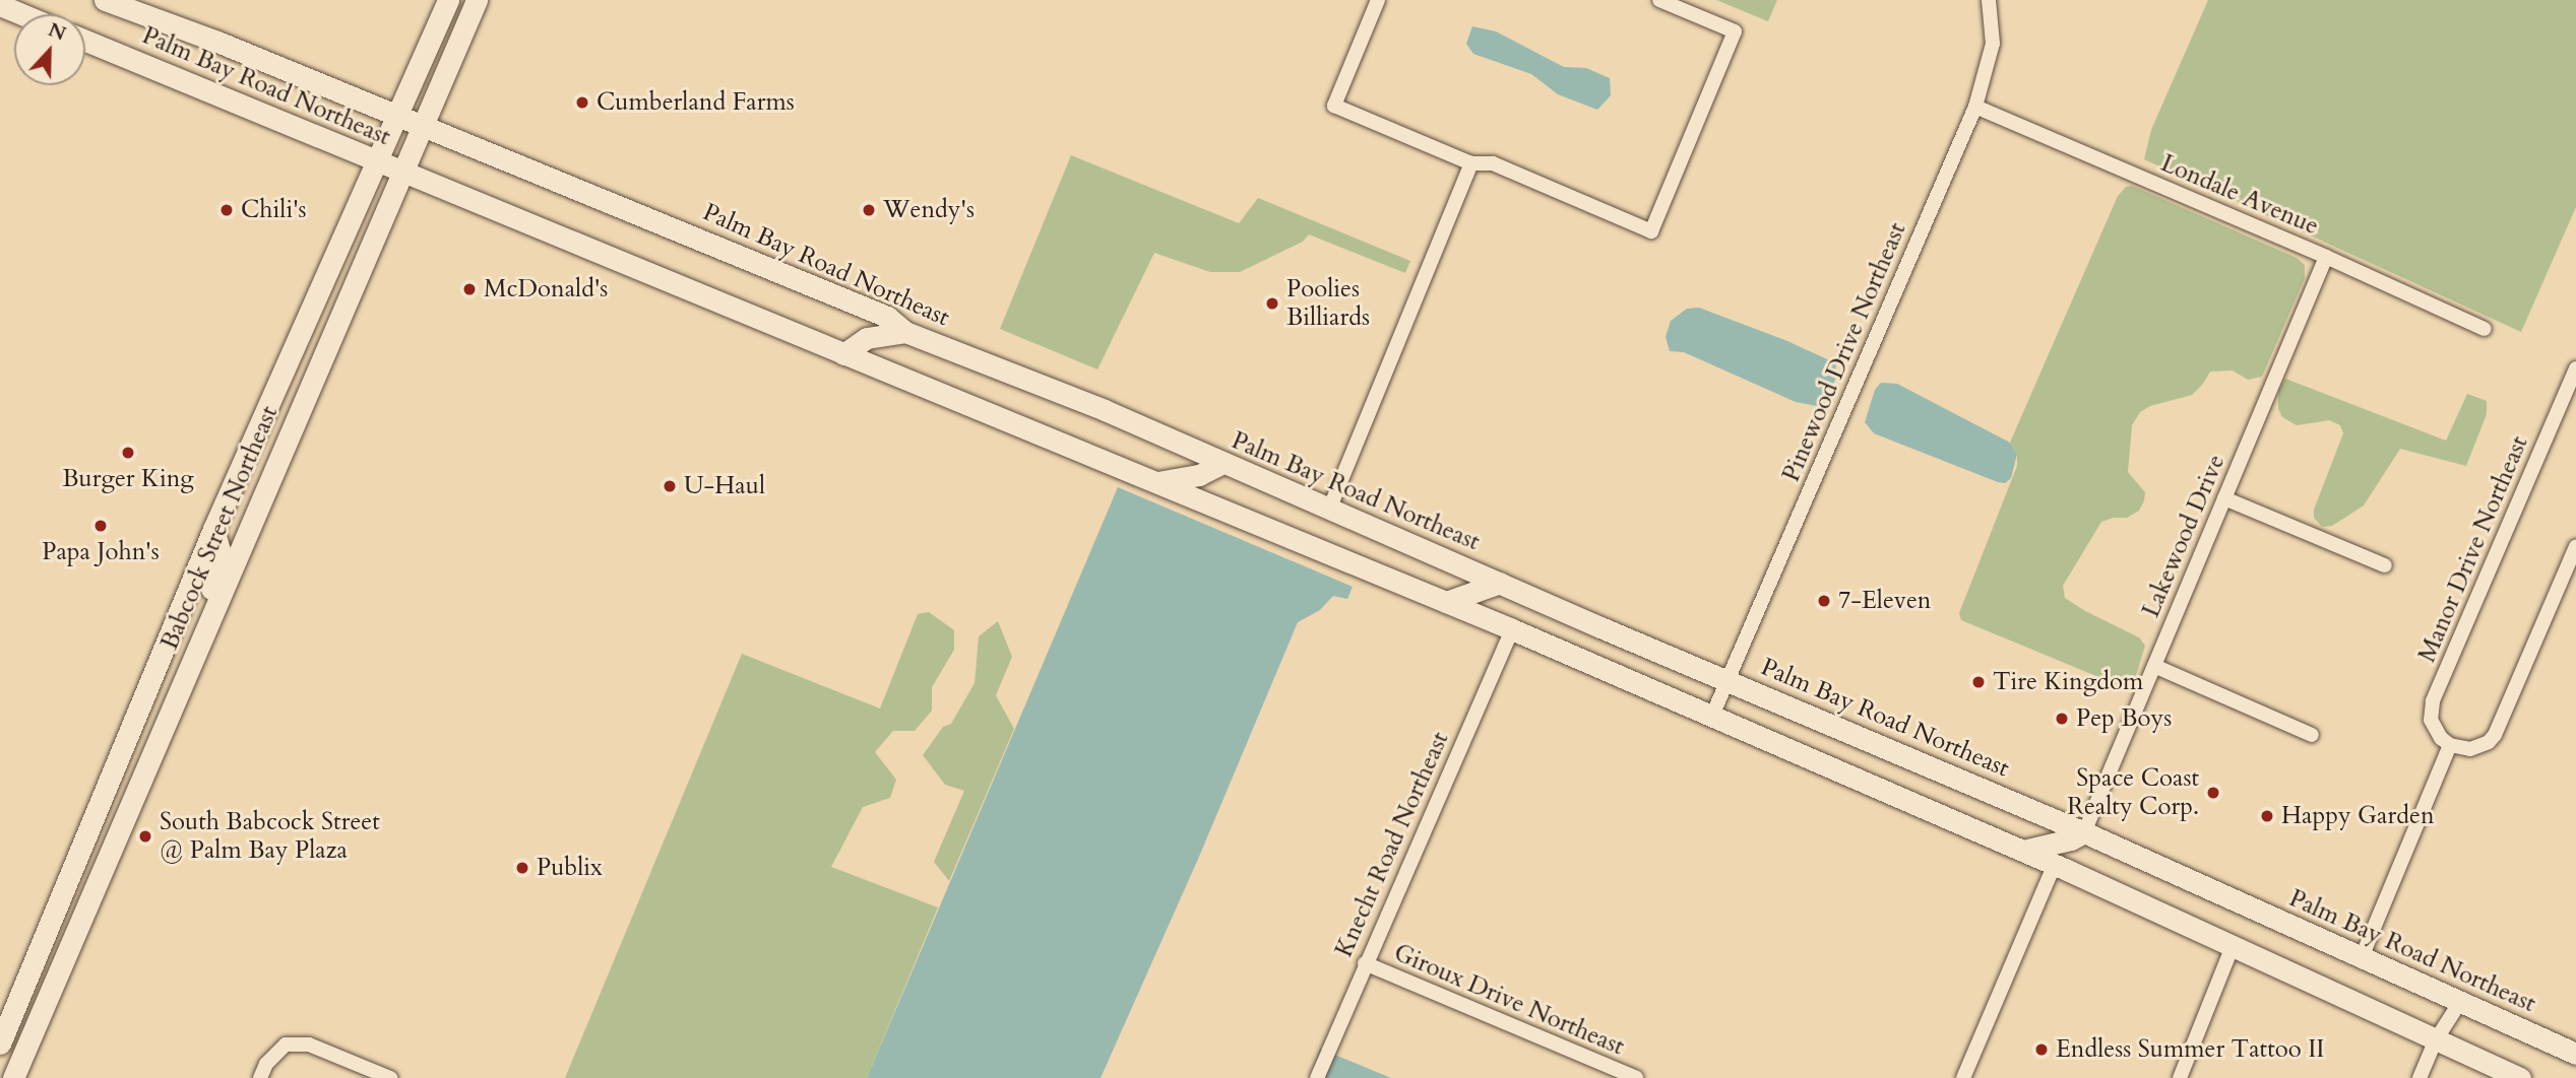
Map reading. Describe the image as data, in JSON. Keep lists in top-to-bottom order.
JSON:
{
  "streets": {
    "main road": ["Palm Bay Road Northeast", "Babcock Street Northeast"],
    "street": [
      "Londale Avenue",
      "Pinewood Drive Northeast",
      "Lakewood Drive",
      "Manor Drive Northeast",
      "Knecht Road Northeast",
      "Giroux Drive Northeast"
    ]
  },
  "crossings": [
    ["Palm Bay Road Northeast", "Pinewood Drive Northeast"],
    ["Palm Bay Road Northeast", "Babcock Street Northeast"],
    ["Palm Bay Road Northeast", "Lakewood Drive"],
    ["Palm Bay Road Northeast", "Knecht Road Northeast"],
    ["Londale Avenue", "Pinewood Drive Northeast"],
    ["Londale Avenue", "Lakewood Drive"],
    ["Knecht Road Northeast", "Giroux Drive Northeast"]
  ],
  "places": [
    "Cumberland Farms",
    "Chili's",
    "Wendy's",
    "McDonald's",
    "Poolies Billiards",
    "Burger King",
    "U-Haul",
    "Papa John's",
    "7-Eleven",
    "Tire Kingdom",
    "Pep Boys",
    "Space Coast Realty Corp.",
    "Happy Garden",
    "South Babcock Street @ Palm Bay Plaza",
    "Publix",
    "Endless Summer Tattoo II"
  ],
  "north": "top"
}
